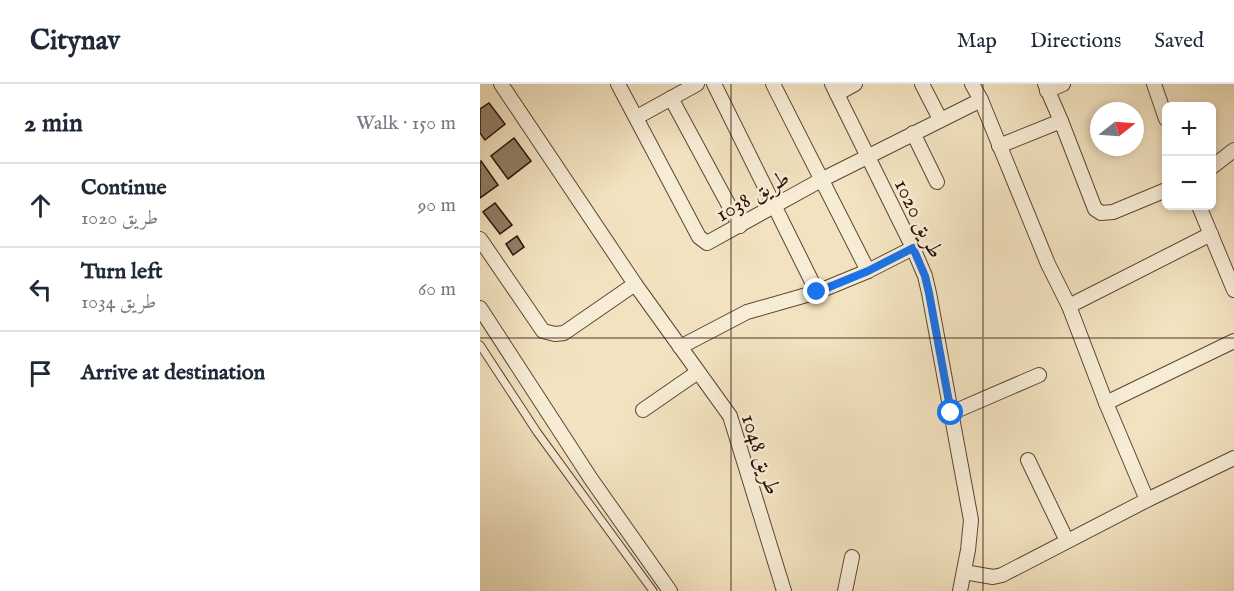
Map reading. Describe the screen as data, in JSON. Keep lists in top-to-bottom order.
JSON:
{
  "streets": {
    "street": ["طريق 1038", "طريق 1020", "طريق 1048"]
  },
  "crossings": [
    ["طريق 1038", "طريق 1020"]
  ],
  "north": "right",
  "page": {
    "header": "Citynav",
    "nav": ["Map", "Directions", "Saved"],
    "heading": ["2 min", "Walk · 150 m"],
    "map_buttons": ["+", "−"],
    "list": [
      ["Continue", "طريق 1020", "90 m"],
      ["Turn left", "طريق 1034", "60 m"],
      "Arrive at destination"
    ]
  }
}
